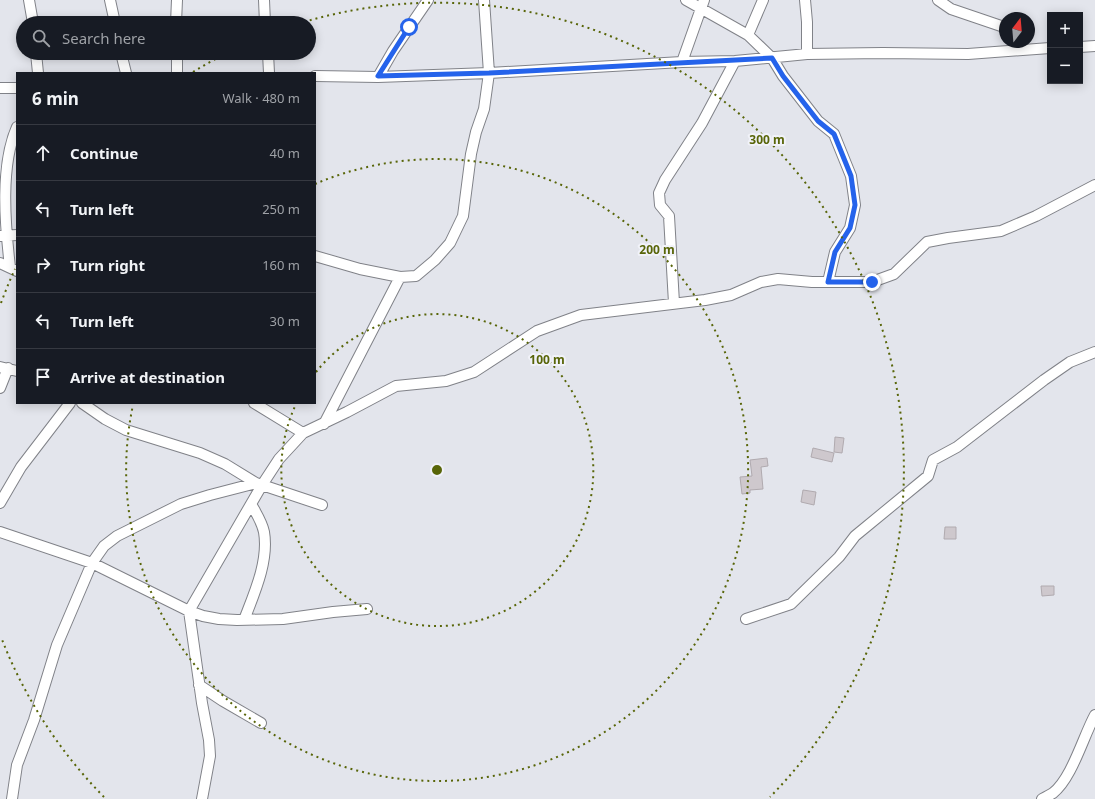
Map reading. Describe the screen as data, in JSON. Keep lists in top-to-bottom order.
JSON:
{
  "north": "top",
  "page": {
    "map_buttons": ["+", "−"],
    "search": "Search here",
    "heading": ["6 min", "Walk · 480 m"],
    "list": [
      ["Continue", "40 m"],
      ["Turn left", "250 m"],
      ["Turn right", "160 m"],
      ["Turn left", "30 m"],
      "Arrive at destination"
    ]
  },
  "rings": ["300 m", "200 m", "100 m"]
}
